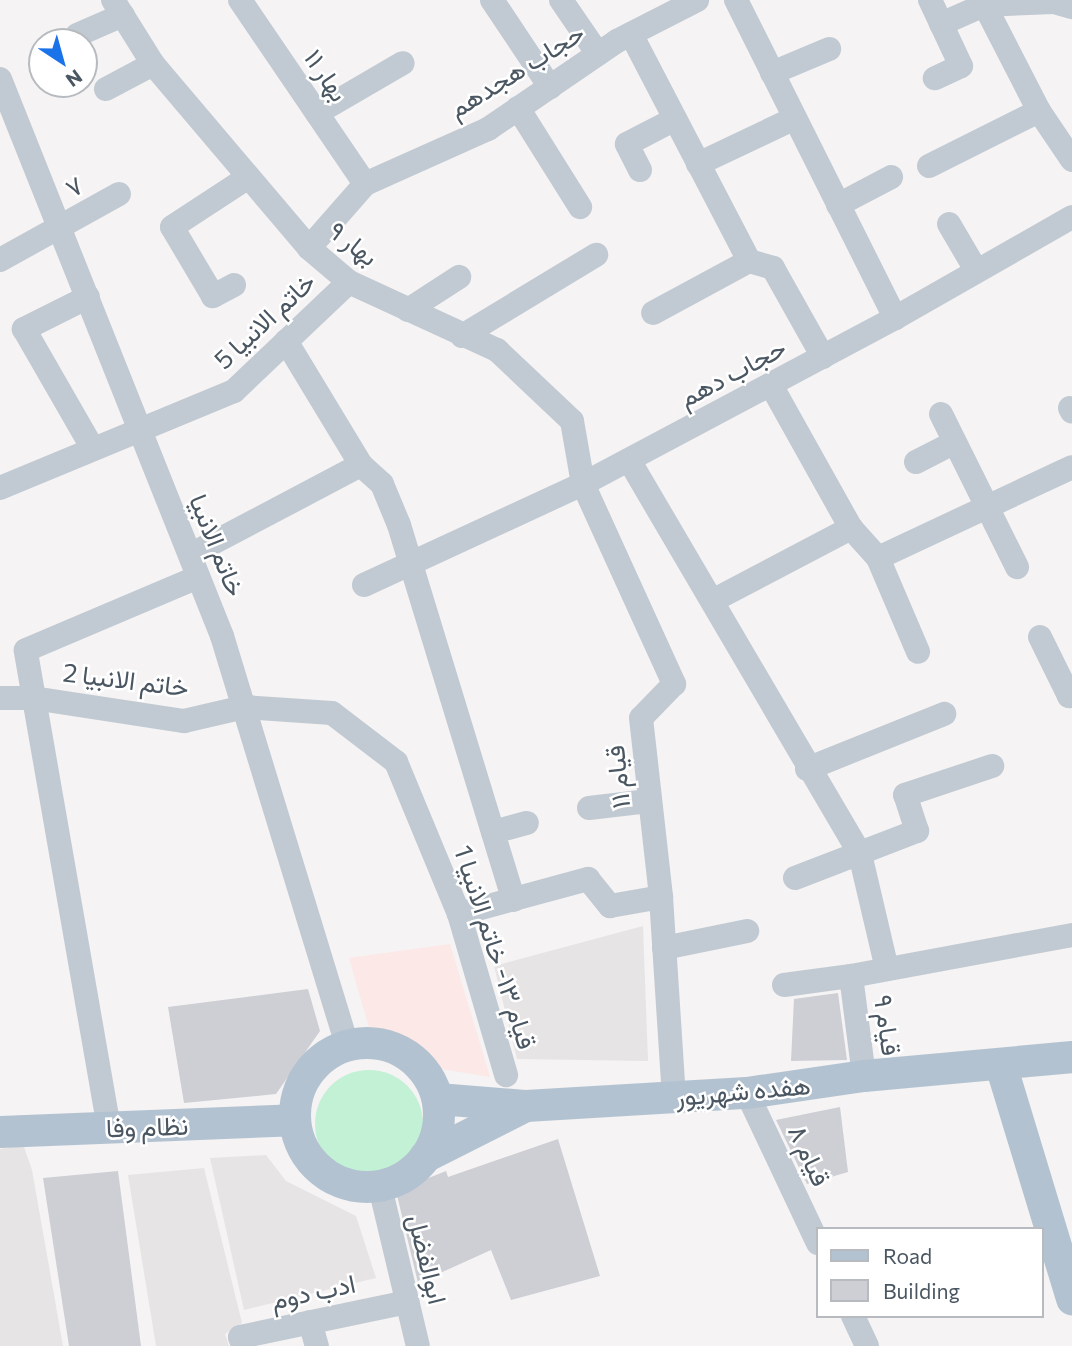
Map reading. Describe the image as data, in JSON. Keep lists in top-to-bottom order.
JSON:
{
  "streets": {
    "main road": ["هفده شهریور", "نظام وفا"],
    "street": [
      "حجاب هجدهم",
      "بهار ۱۱",
      "۷",
      "بهار ۹",
      "خاتم الانبیا 5",
      "حجاب دهم",
      "خاتم الانبیا",
      "خاتم الانبیا 2",
      "قیام ۱۱",
      "قیام ۱۳- خاتم الانبیا 1",
      "قیام ۹",
      "قیام ۸",
      "ابوالفضل",
      "ادب دوم"
    ]
  },
  "crossings": [
    ["حجاب هجدهم", "بهار ۱۱"],
    ["حجاب هجدهم", "بهار ۹"],
    ["۷", "خاتم الانبیا"],
    ["بهار ۹", "خاتم الانبیا 5"],
    ["بهار ۹", "حجاب دهم"],
    ["بهار ۹", "قیام ۱۱"],
    ["خاتم الانبیا 5", "خاتم الانبیا"],
    ["حجاب دهم", "قیام ۱۱"],
    ["خاتم الانبیا", "خاتم الانبیا 2"],
    ["خاتم الانبیا", "قیام ۱۳- خاتم الانبیا 1"],
    ["خاتم الانبیا", "هفده شهریور"],
    ["خاتم الانبیا", "نظام وفا"],
    ["خاتم الانبیا", "ابوالفضل"],
    ["خاتم الانبیا 2", "قیام ۱۳- خاتم الانبیا 1"],
    ["قیام ۱۱", "هفده شهریور"],
    ["قیام ۹", "هفده شهریور"],
    ["هفده شهریور", "نظام وفا"],
    ["هفده شهریور", "قیام ۸"],
    ["هفده شهریور", "ابوالفضل"],
    ["نظام وفا", "ابوالفضل"],
    ["ابوالفضل", "ادب دوم"]
  ],
  "legend": ["Road", "Building"],
  "north": "bottom right"
}
